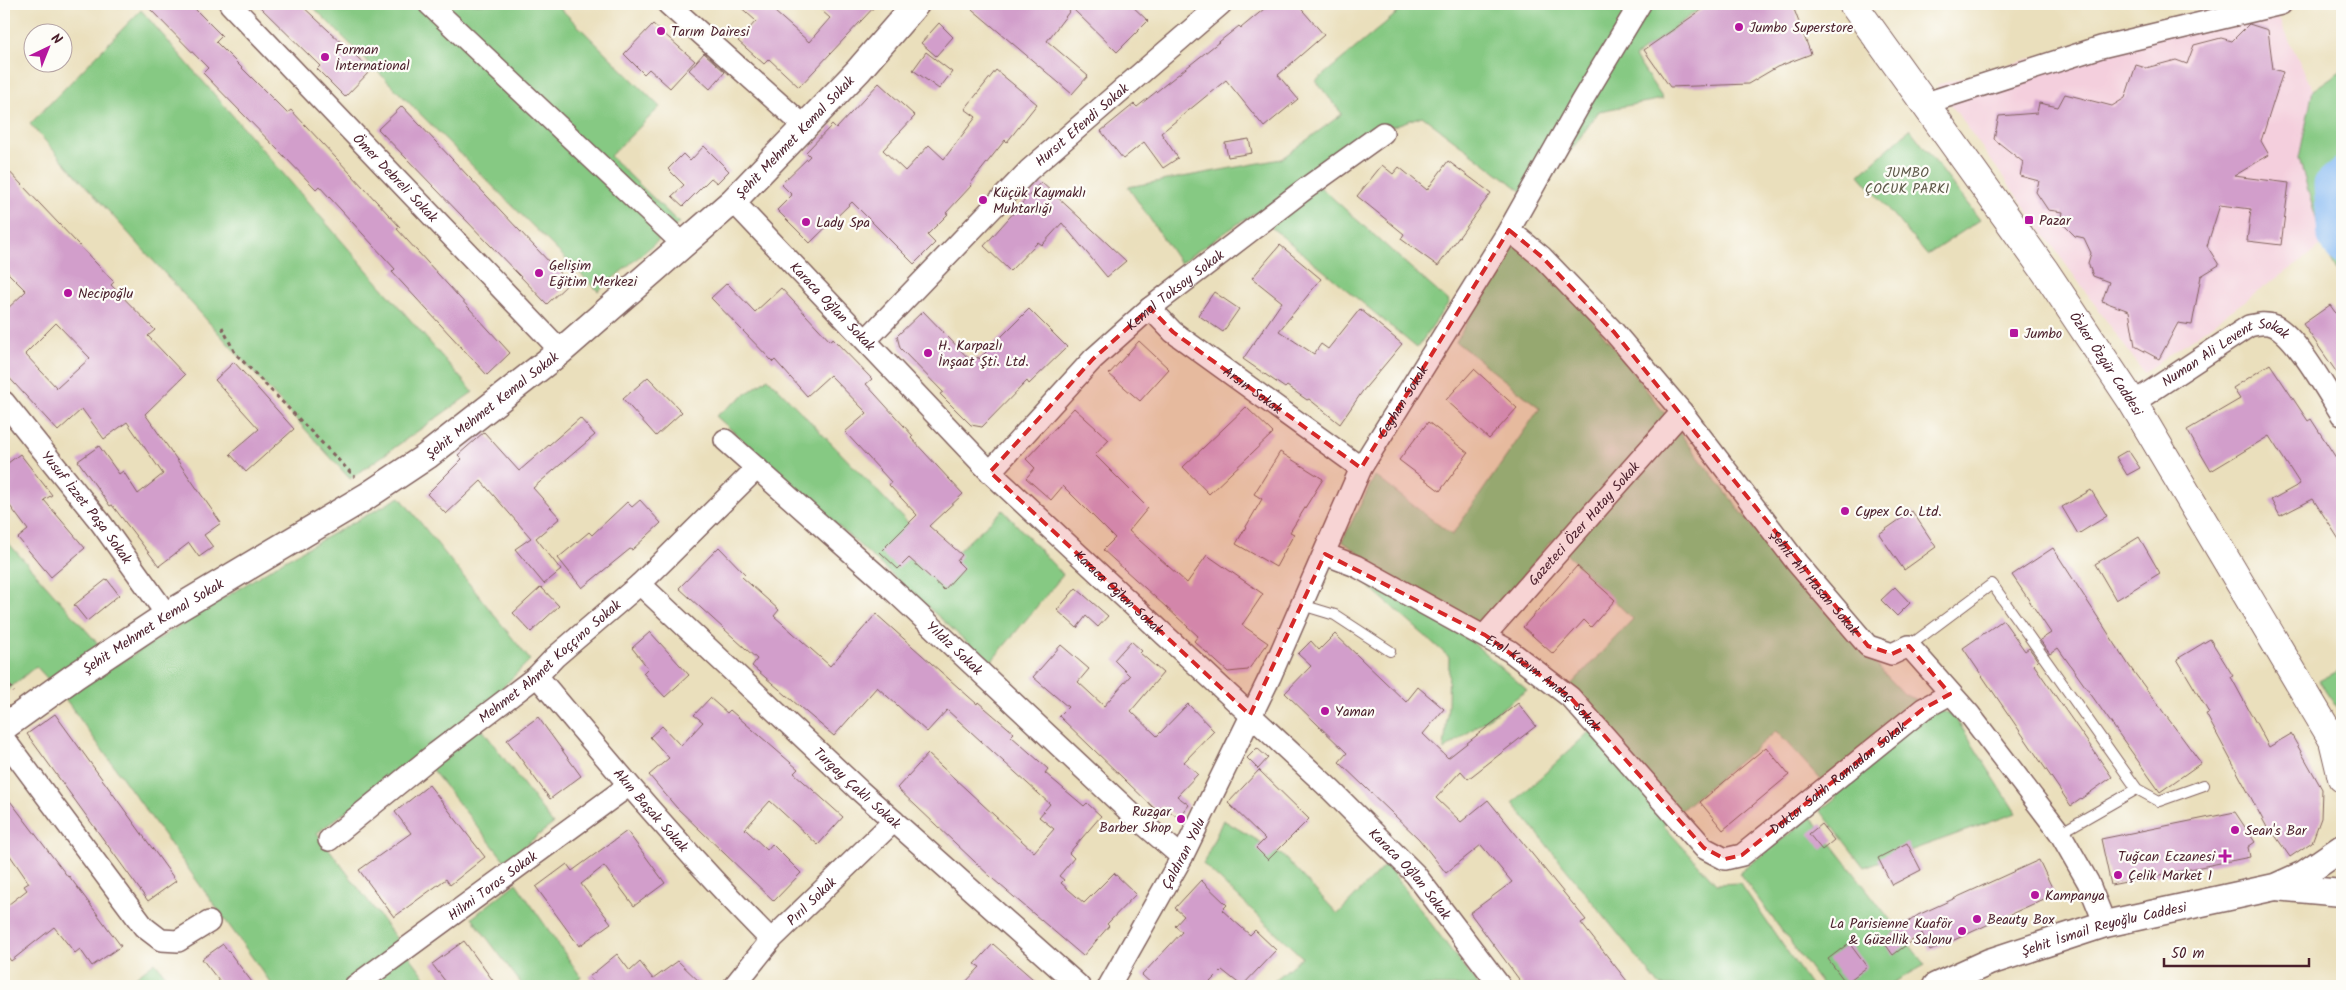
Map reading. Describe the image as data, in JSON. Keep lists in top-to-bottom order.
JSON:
{
  "streets": {
    "main road": ["Özker Özgür Caddesi"],
    "street": [
      "Hursıt Efendi Sokak",
      "Şehit Mehmet Kemal Sokak",
      "Ömer Debreli Sokak",
      "Kemal Toksoy Sokak",
      "Karaca Oğlan Sokak",
      "Numan Ali Levent Sokak",
      "Arsın Sokak",
      "Ceyhan Sokak",
      "Yusuf İzzet Paşa Sokak",
      "Gazeteci Özer Hatay Sokak",
      "Şehit Ali Hasan Sokak",
      "Yıldız Sokak",
      "Mehmet Ahmet Koççıno Sokak",
      "Erol Kazım Andaç Sokak",
      "Doktor Salih Ramadan Sokak",
      "Turgay Çaklı Sokak",
      "Akın Başak Sokak",
      "Çaldıran Yolu",
      "Hilmi Toros Sokak",
      "Pırıl Sokak",
      "Şehit İsmail Reyoğlu Caddesi"
    ]
  },
  "crossings": [
    ["Hursıt Efendi Sokak", "Karaca Oğlan Sokak"],
    ["Şehit Mehmet Kemal Sokak", "Ömer Debreli Sokak"],
    ["Şehit Mehmet Kemal Sokak", "Karaca Oğlan Sokak"],
    ["Şehit Mehmet Kemal Sokak", "Yusuf İzzet Paşa Sokak"],
    ["Kemal Toksoy Sokak", "Karaca Oğlan Sokak"],
    ["Kemal Toksoy Sokak", "Arsın Sokak"],
    ["Karaca Oğlan Sokak", "Ceyhan Sokak"],
    ["Karaca Oğlan Sokak", "Çaldıran Yolu"],
    ["Özker Özgür Caddesi", "Numan Ali Levent Sokak"],
    ["Arsın Sokak", "Ceyhan Sokak"],
    ["Ceyhan Sokak", "Şehit Ali Hasan Sokak"],
    ["Ceyhan Sokak", "Erol Kazım Andaç Sokak"],
    ["Ceyhan Sokak", "Çaldıran Yolu"],
    ["Gazeteci Özer Hatay Sokak", "Şehit Ali Hasan Sokak"],
    ["Gazeteci Özer Hatay Sokak", "Erol Kazım Andaç Sokak"],
    ["Yıldız Sokak", "Mehmet Ahmet Koççıno Sokak"],
    ["Yıldız Sokak", "Çaldıran Yolu"],
    ["Mehmet Ahmet Koççıno Sokak", "Turgay Çaklı Sokak"],
    ["Mehmet Ahmet Koççıno Sokak", "Akın Başak Sokak"],
    ["Erol Kazım Andaç Sokak", "Doktor Salih Ramadan Sokak"],
    ["Turgay Çaklı Sokak", "Pırıl Sokak"],
    ["Akın Başak Sokak", "Hilmi Toros Sokak"],
    ["Akın Başak Sokak", "Pırıl Sokak"]
  ],
  "parks": ["JUMBO ÇOCUK PARKI"],
  "places": {
    "other": [
      "Jumbo Superstore",
      "Tarım Dairesi",
      "Forman İnternational",
      "Küçük Kaymaklı Muhtarlığı",
      "Lady Spa",
      "Gelişim Eğitim Merkezi",
      "Necipoğlu",
      "H. Karpazlı İnşaat Şti. Ltd.",
      "Cypex Co. Ltd.",
      "Yaman",
      "Ruzgar Barber Shop",
      "Sean's Bar",
      "Çelik Market 1",
      "Kampanya",
      "Beauty Box",
      "La Parisienne Kuaför & Güzellik Salonu"
    ],
    "transit": ["Pazar", "Jumbo"],
    "health": ["Tuğcan Eczanesi"]
  },
  "scale_bar": "50 m",
  "north": "top right"
}
